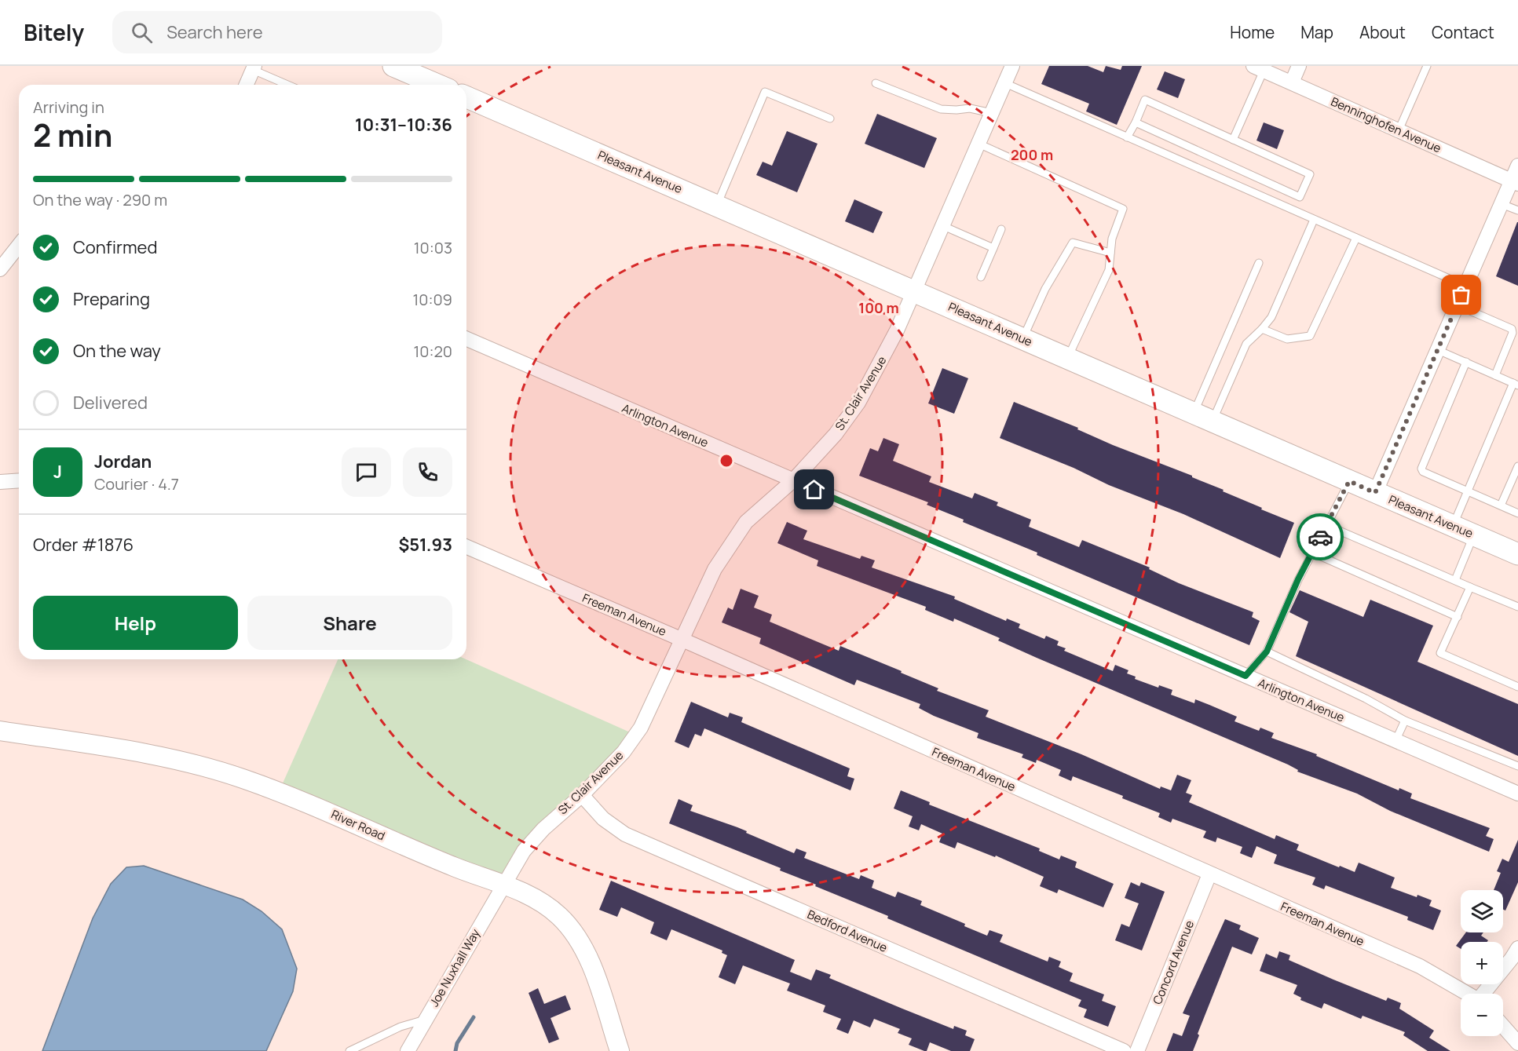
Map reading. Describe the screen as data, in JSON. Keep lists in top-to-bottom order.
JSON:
{
  "streets": {
    "main road": ["Pleasant Avenue"],
    "street": [
      "Benninghofen Avenue",
      "St. Clair Avenue",
      "Arlington Avenue",
      "Freeman Avenue",
      "River Road",
      "Bedford Avenue",
      "Concord Avenue",
      "Joe Nuxhall Way"
    ]
  },
  "crossings": [
    ["Pleasant Avenue", "St. Clair Avenue"],
    ["St. Clair Avenue", "Arlington Avenue"],
    ["St. Clair Avenue", "Freeman Avenue"],
    ["St. Clair Avenue", "River Road"],
    ["St. Clair Avenue", "Bedford Avenue"],
    ["St. Clair Avenue", "Joe Nuxhall Way"],
    ["Freeman Avenue", "Concord Avenue"],
    ["River Road", "Joe Nuxhall Way"]
  ],
  "page": {
    "header": "Bitely",
    "search": "Search here",
    "nav": [
      "Home",
      "Map",
      "About",
      "Contact"
    ],
    "heading": ["2 min", "Arriving in", "10:31–10:36"],
    "panel": [
      "Jordan",
      "Courier · 4.7",
      "Order #1876",
      "$51.93"
    ],
    "bar": "On the way · 290 m",
    "list": [
      ["Confirmed", "10:03"],
      ["Preparing", "10:09"],
      ["On the way", "10:20"],
      "Delivered"
    ],
    "round": "J",
    "buttons": ["Help", "Share"],
    "map_buttons": ["+", "−"]
  },
  "rings": ["200 m", "100 m"]
}
